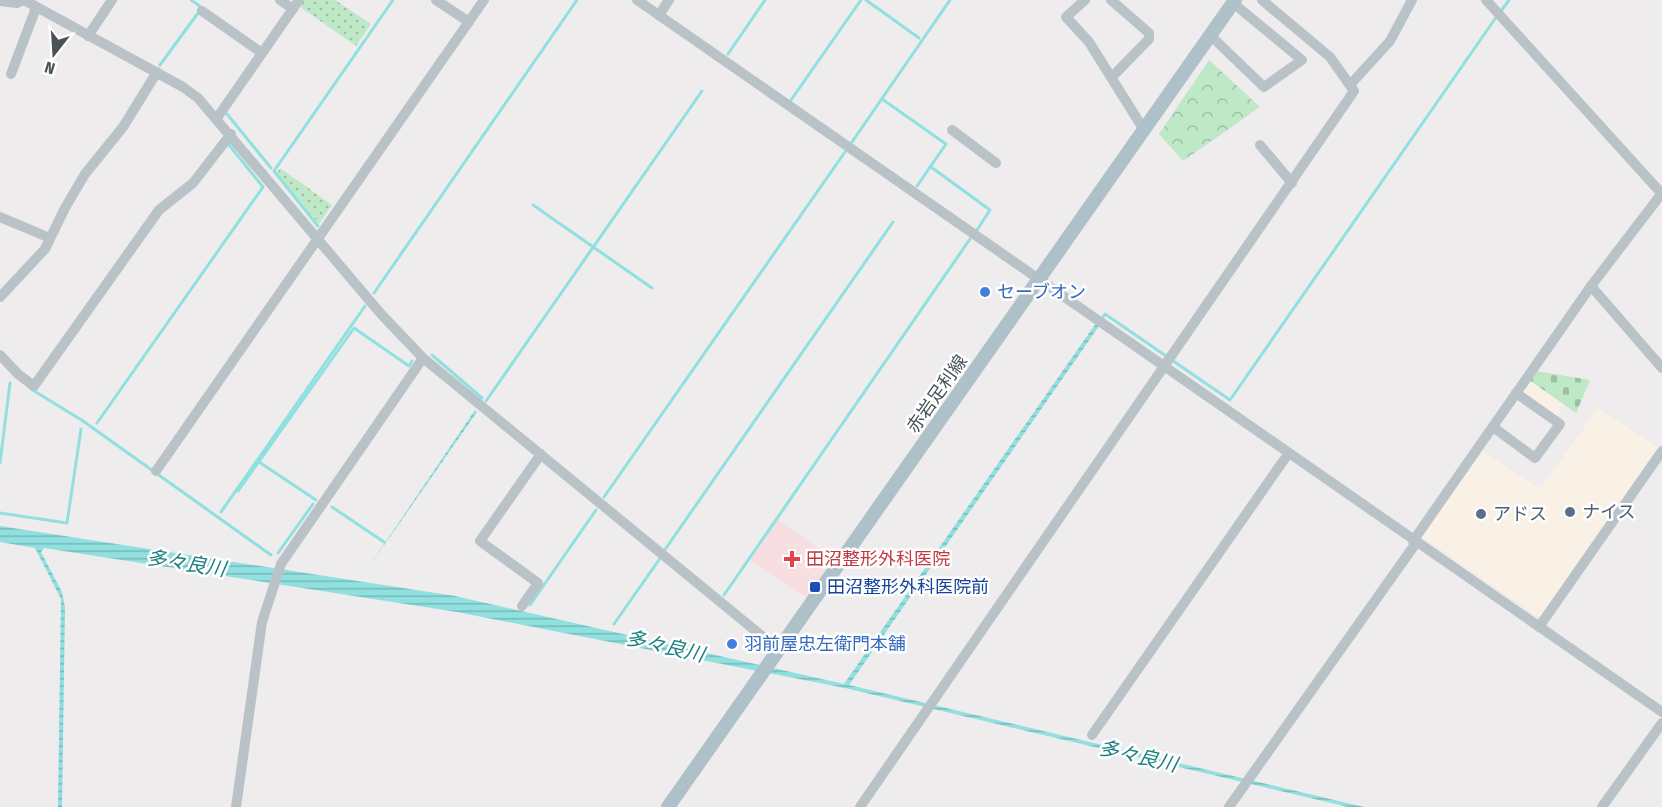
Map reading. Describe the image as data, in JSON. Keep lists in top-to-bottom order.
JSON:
{
  "streets": {
    "main road": ["赤岩足利線"]
  },
  "water": ["多々良川"],
  "places": {
    "other": [
      "セーブオン",
      "ナイス",
      "アドス",
      "羽前屋忠左衛門本舗"
    ],
    "health": ["田沼整形外科医院"],
    "transit": ["田沼整形外科医院前"]
  },
  "north": "bottom"
}
